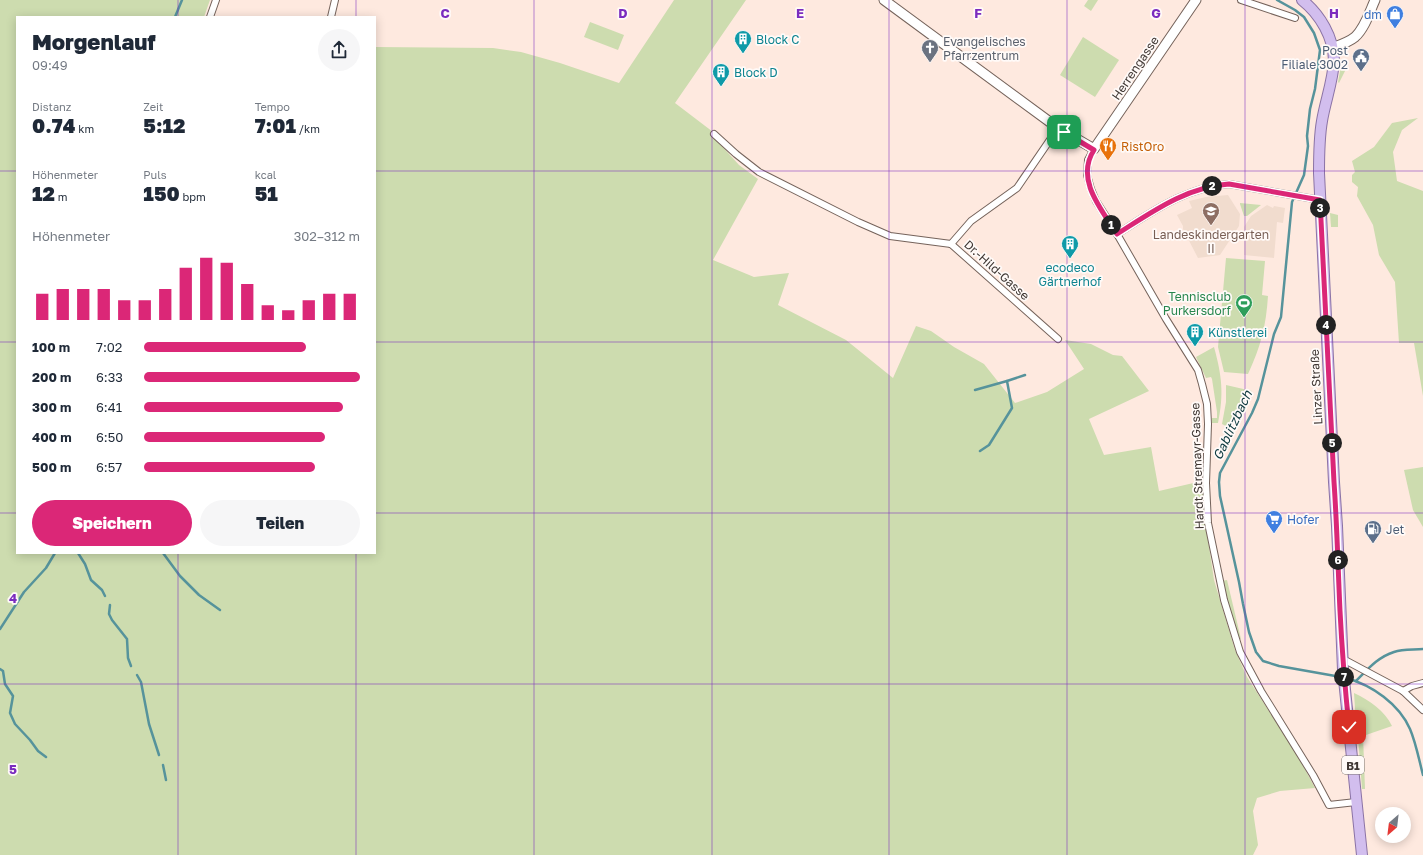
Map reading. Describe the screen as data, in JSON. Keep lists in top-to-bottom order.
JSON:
{
  "streets": {
    "main road": ["Linzer Straße", "B1"],
    "street": ["Herrengasse", "Dr.-Hild-Gasse", "Hardt Stremayr-Gasse"]
  },
  "crossings": [
    ["Herrengasse", "Hardt Stremayr-Gasse"],
    ["Linzer Straße", "Hardt Stremayr-Gasse"]
  ],
  "water": ["Gablitzbach"],
  "places": {
    "shop": ["dm"],
    "building": [
      "Block C",
      "Block D",
      "ecodeco Gärtnerhof",
      "Künstlerei"
    ],
    "church": ["Evangelisches Pfarrzentrum"],
    "public building": ["Post Filiale 3002"],
    "restaurant": ["RistOro"],
    "school or university": ["Landeskindergarten II"],
    "sports": ["Tennisclub Purkersdorf"],
    "supermarket": ["Hofer"],
    "fuel station": ["Jet"]
  },
  "north": "bottom left",
  "page": {
    "heading": ["Morgenlauf", "09:49"],
    "stats": [
      ["Distanz", "0.74 km"],
      ["Zeit", "5:12"],
      ["Tempo", "7:01 /km"],
      ["Höhenmeter", "12 m"],
      ["Puls", "150 bpm"],
      ["kcal", "51"]
    ],
    "pins": [
      "2",
      "3",
      "1",
      "4",
      "5",
      "6",
      "7"
    ],
    "chart": ["Höhenmeter", "302–312 m"],
    "list": [
      {
        "name": "100 m",
        "note": "7:02"
      },
      {
        "name": "200 m",
        "note": "6:33"
      },
      {
        "name": "300 m",
        "note": "6:41"
      },
      {
        "name": "400 m",
        "note": "6:50"
      },
      {
        "name": "500 m",
        "note": "6:57"
      }
    ],
    "buttons": ["Speichern", "Teilen"]
  },
  "grid": {
    "columns": [
      "C",
      "D",
      "E",
      "F",
      "G",
      "H"
    ],
    "rows": ["4", "5"]
  }
}
